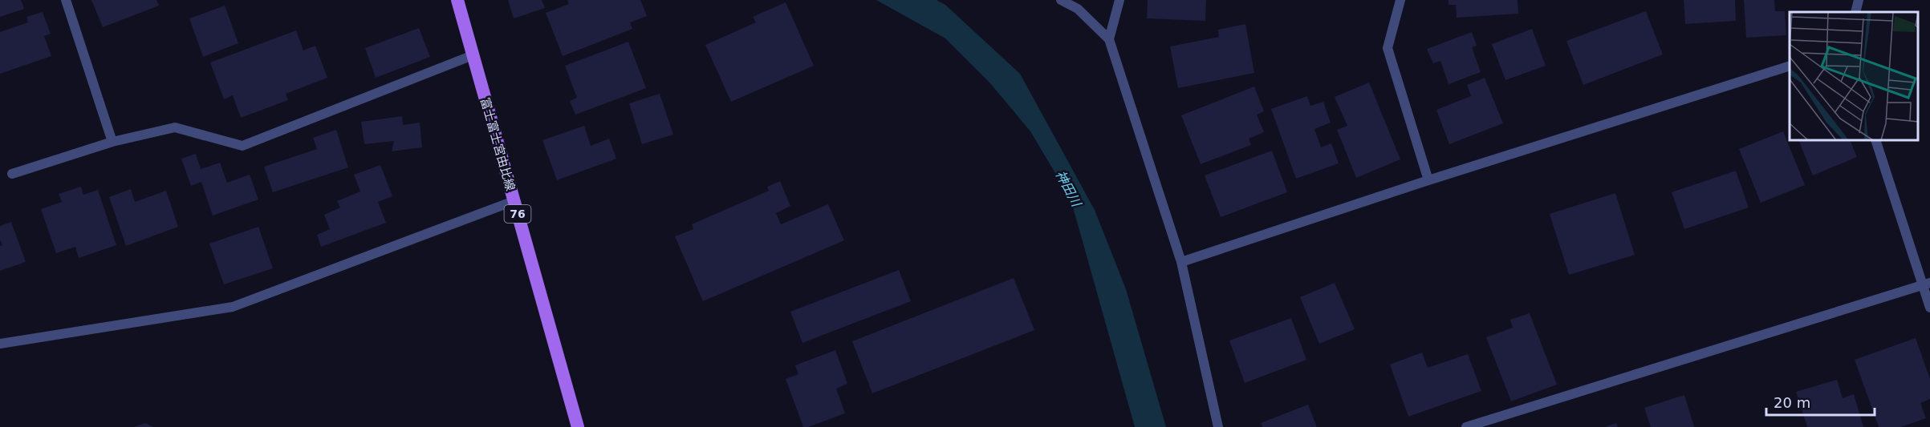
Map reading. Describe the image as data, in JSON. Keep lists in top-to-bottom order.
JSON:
{
  "streets": {
    "main road": ["富士富士宮由比線", "76"]
  },
  "water": ["神田川"],
  "scale_bar": "20 m"
}
